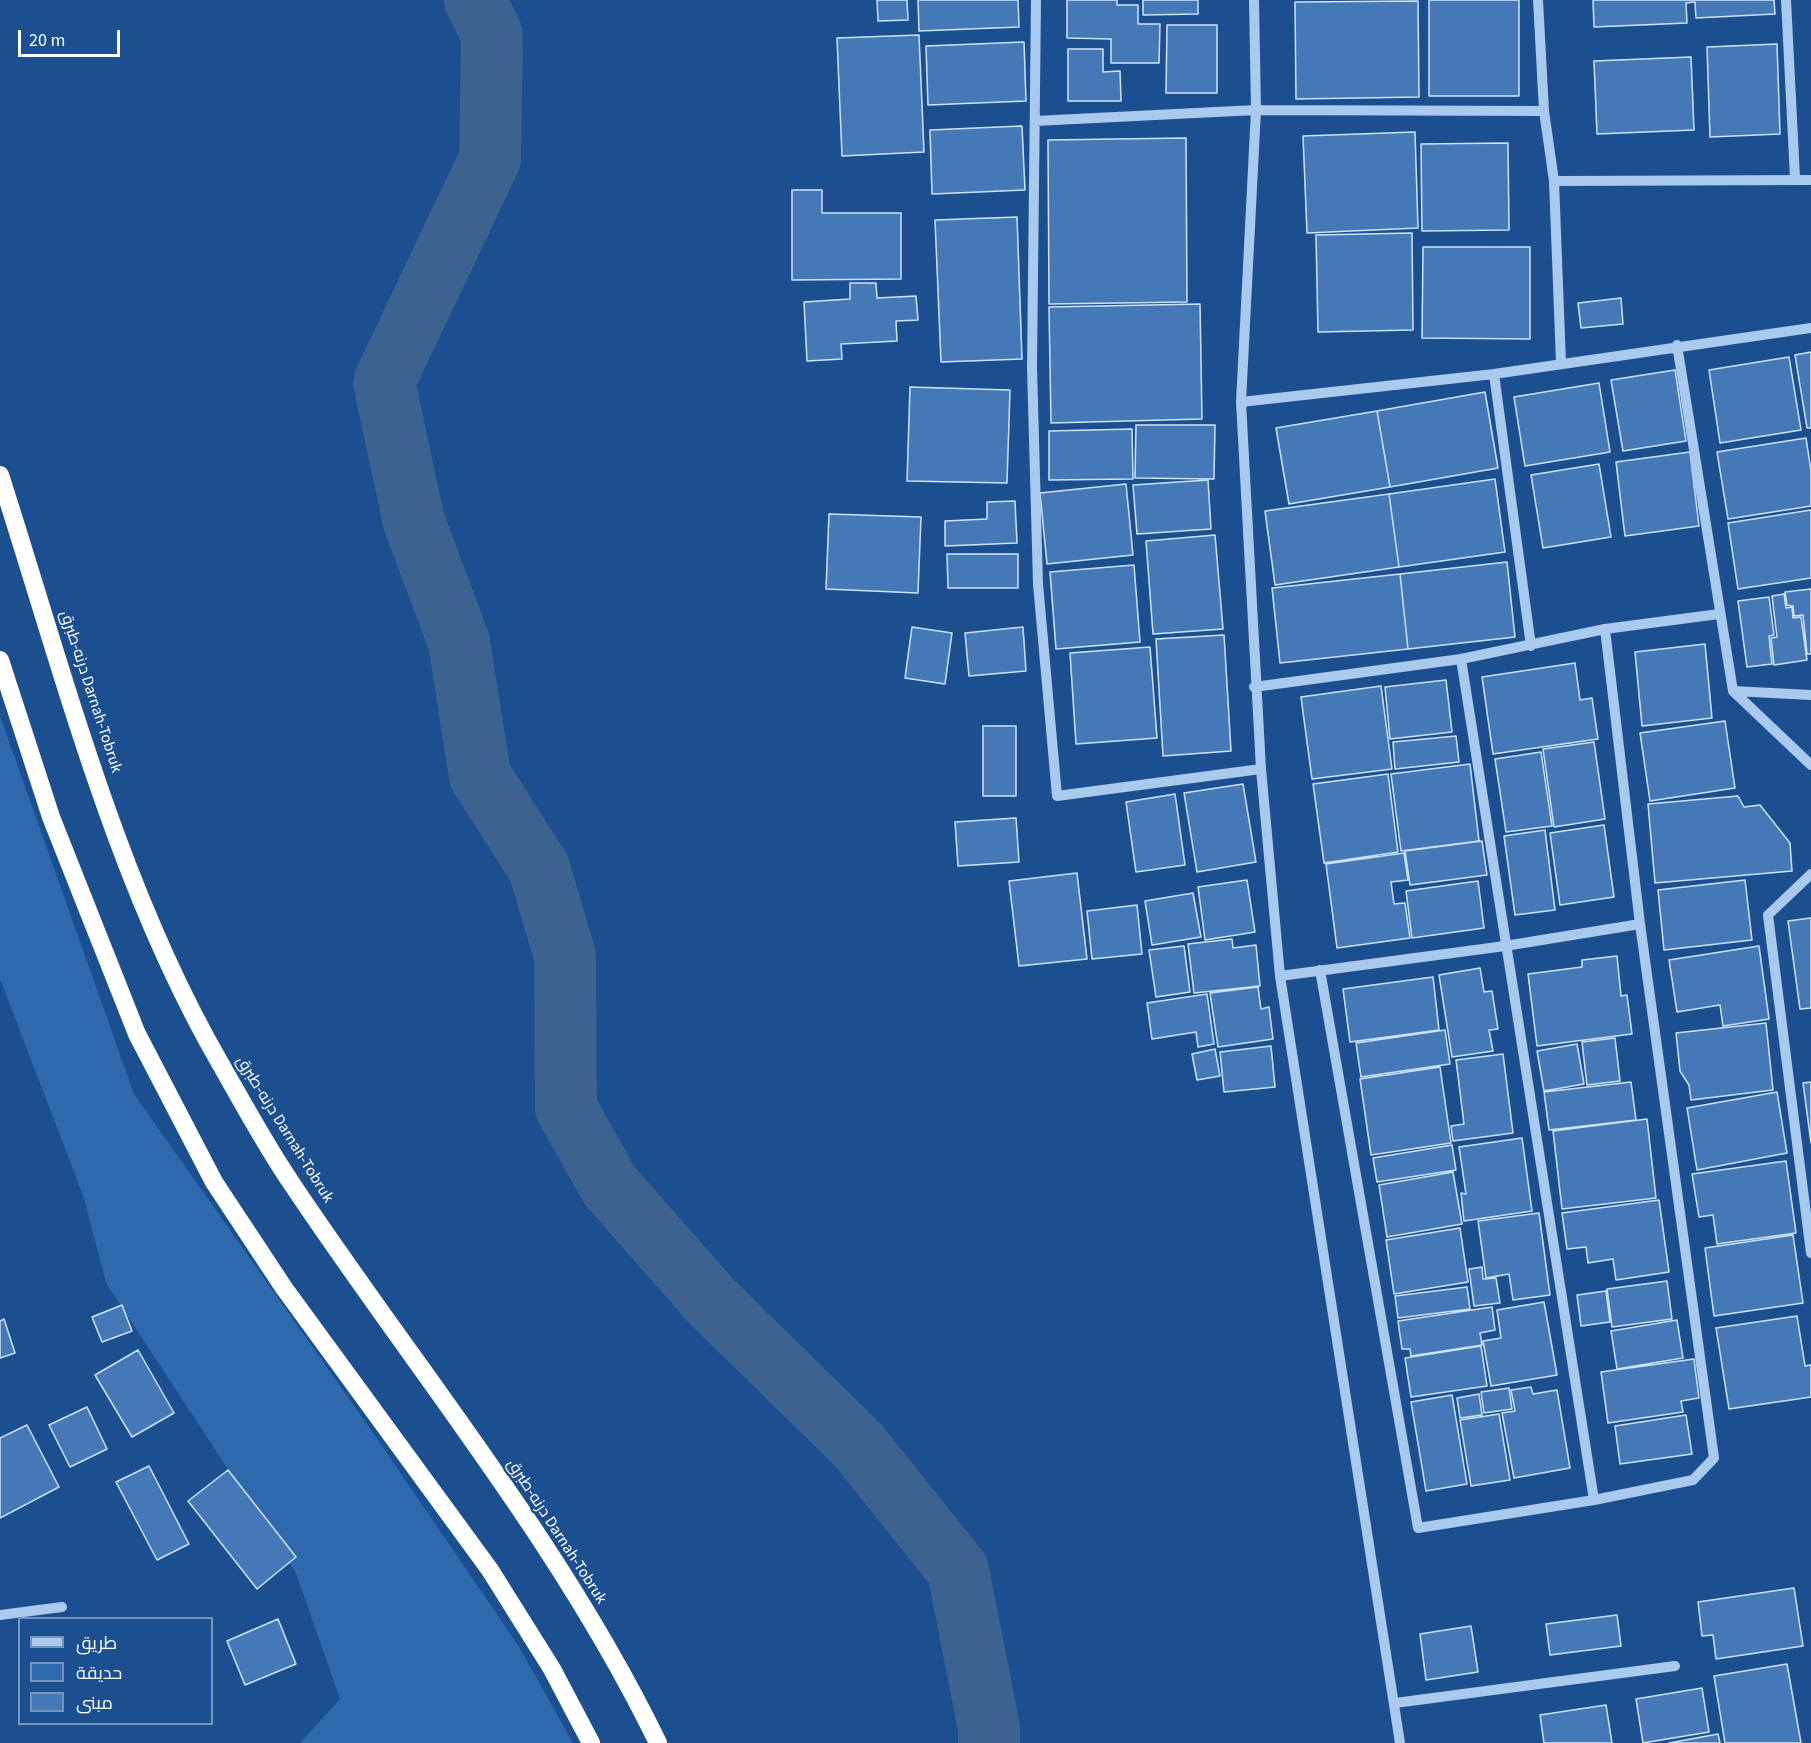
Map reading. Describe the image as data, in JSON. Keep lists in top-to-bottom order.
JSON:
{
  "streets": {
    "highway": ["درنه-طبرق Darnah-Tobruk"]
  },
  "legend": ["طريق", "حديقة", "مبنى"],
  "scale_bar": "20 m"
}
